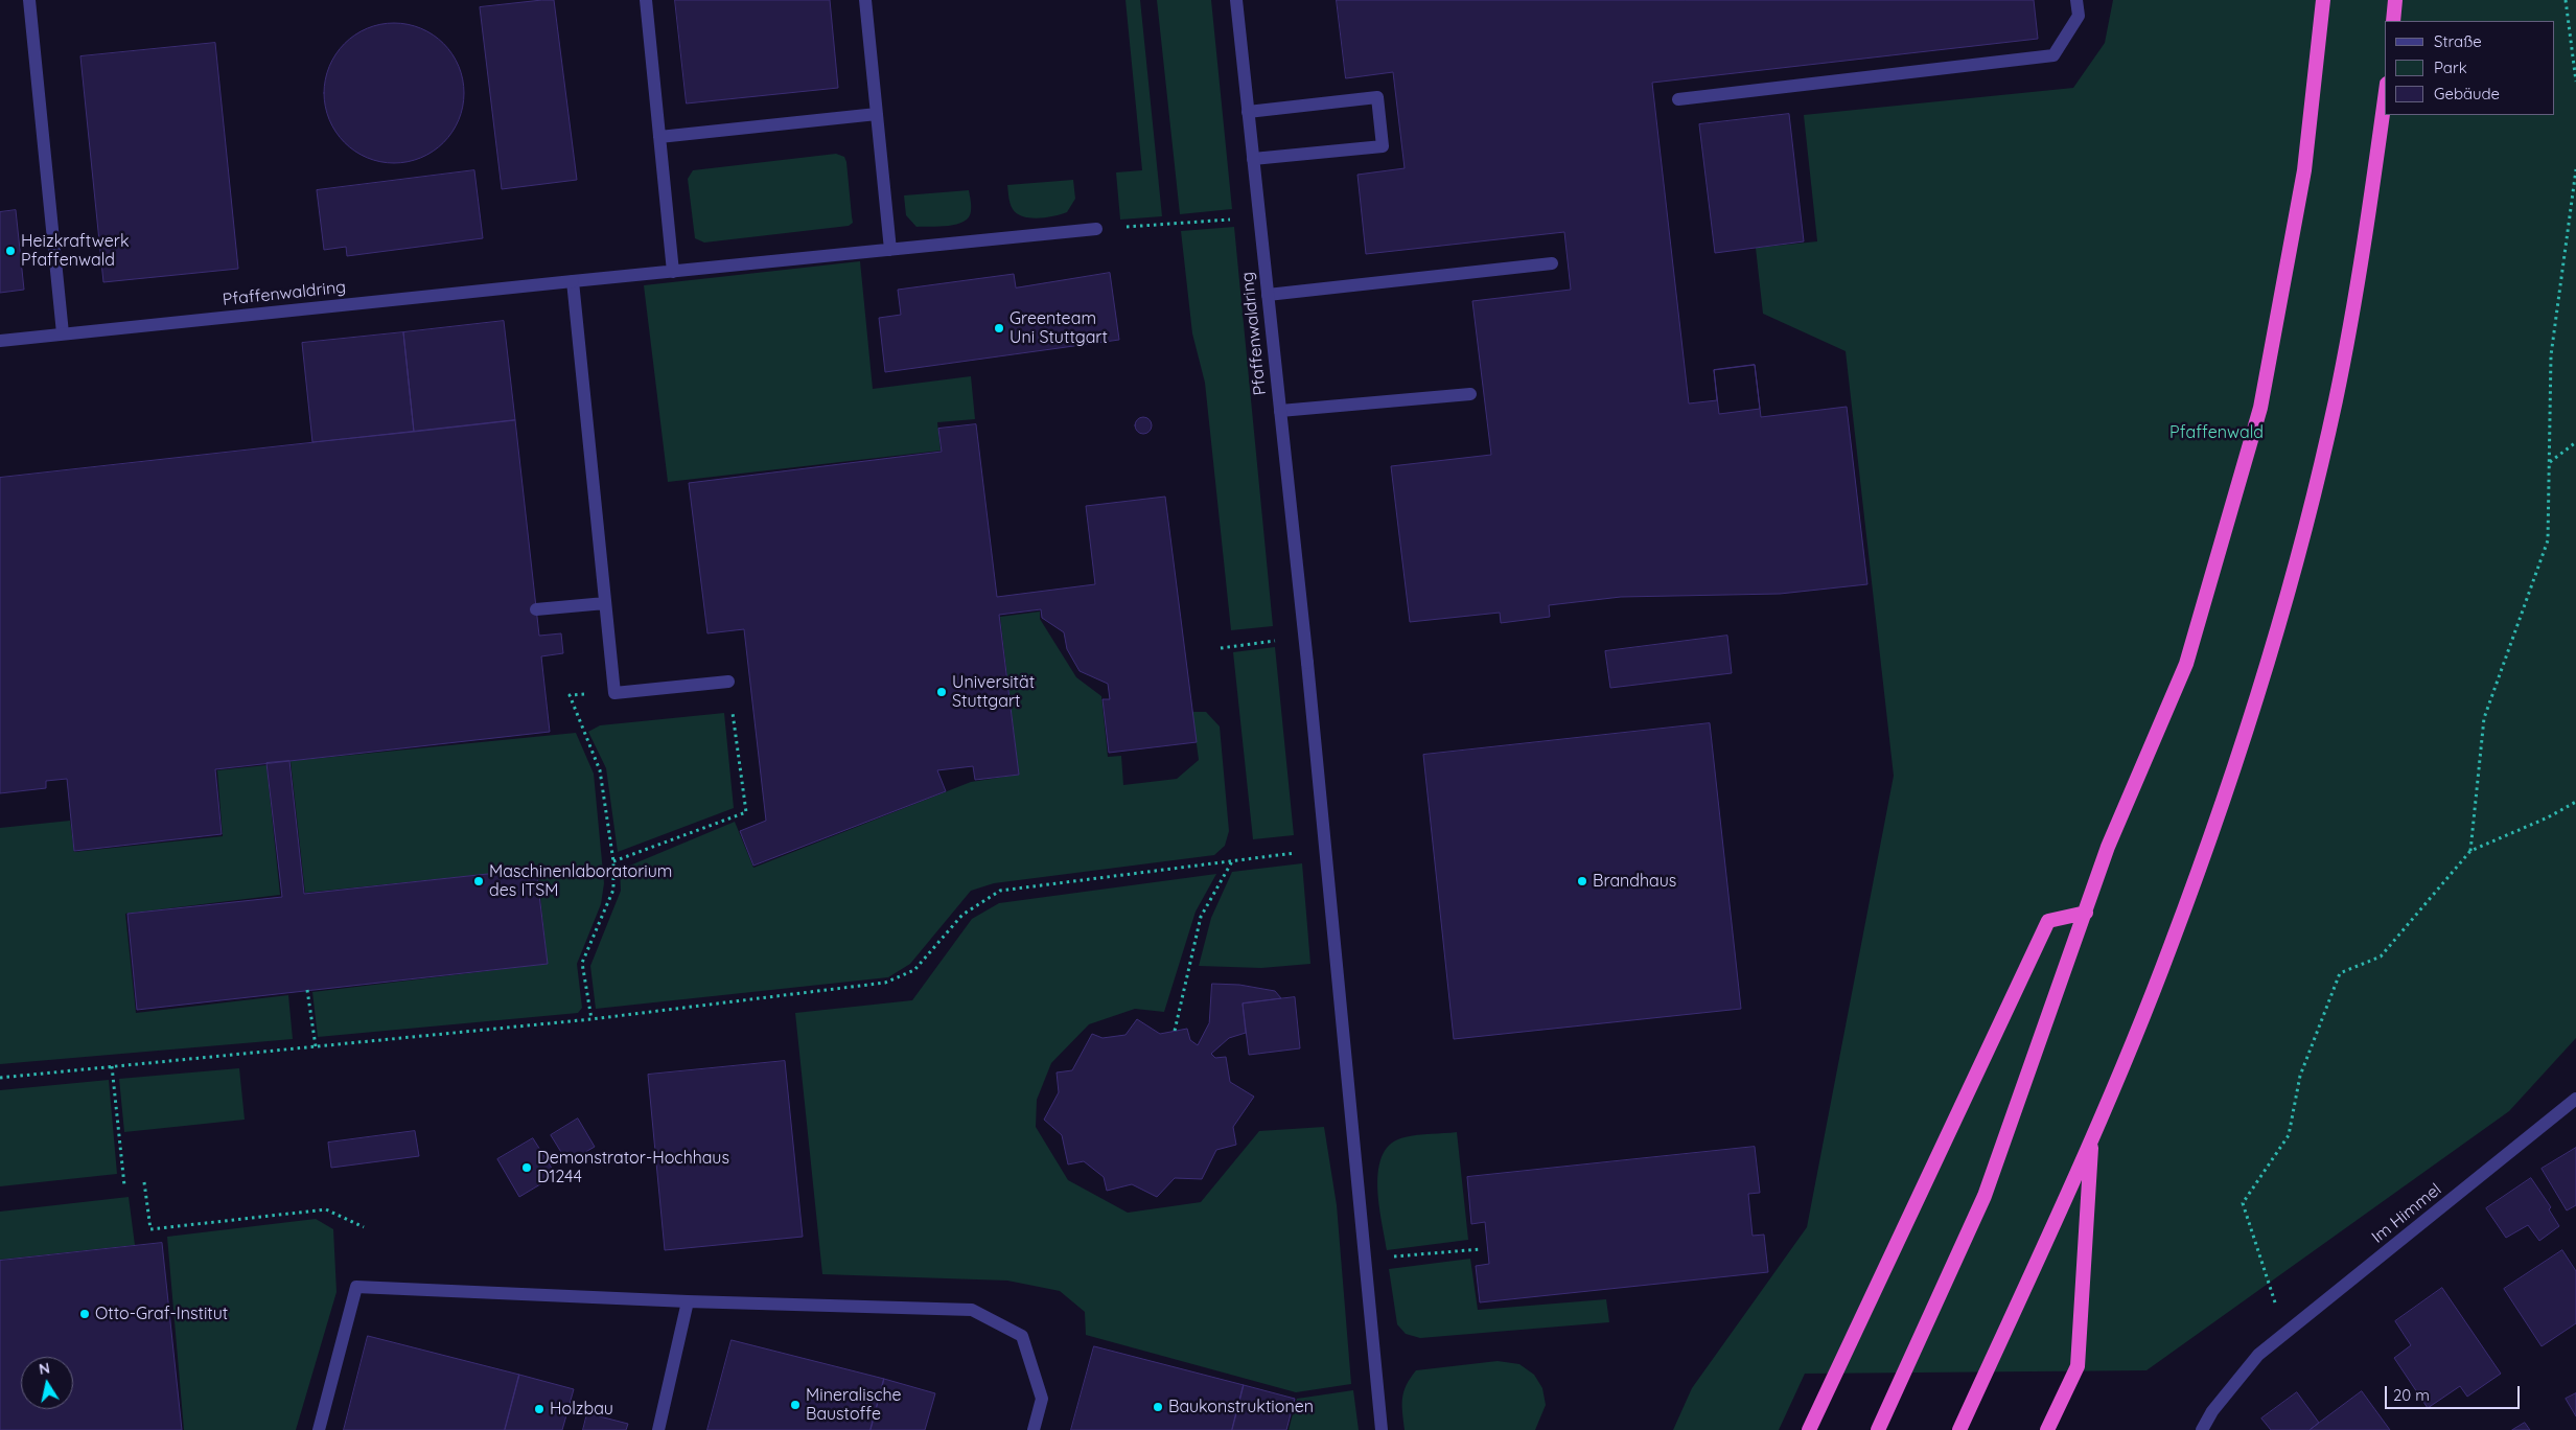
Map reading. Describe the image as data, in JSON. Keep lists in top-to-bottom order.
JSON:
{
  "streets": {
    "street": ["Pfaffenwaldring", "Im Himmel"]
  },
  "parks": ["Pfaffenwald"],
  "places": [
    "Heizkraftwerk Pfaffenwald",
    "Greenteam Uni Stuttgart",
    "Universität Stuttgart",
    "Maschinenlaboratorium des ITSM",
    "Brandhaus",
    "Demonstrator-Hochhaus D1244",
    "Otto-Graf-Institut",
    "Mineralische Baustoffe",
    "Baukonstruktionen",
    "Holzbau"
  ],
  "legend": ["Straße", "Park", "Gebäude"],
  "scale_bar": "20 m",
  "north": "top"
}
